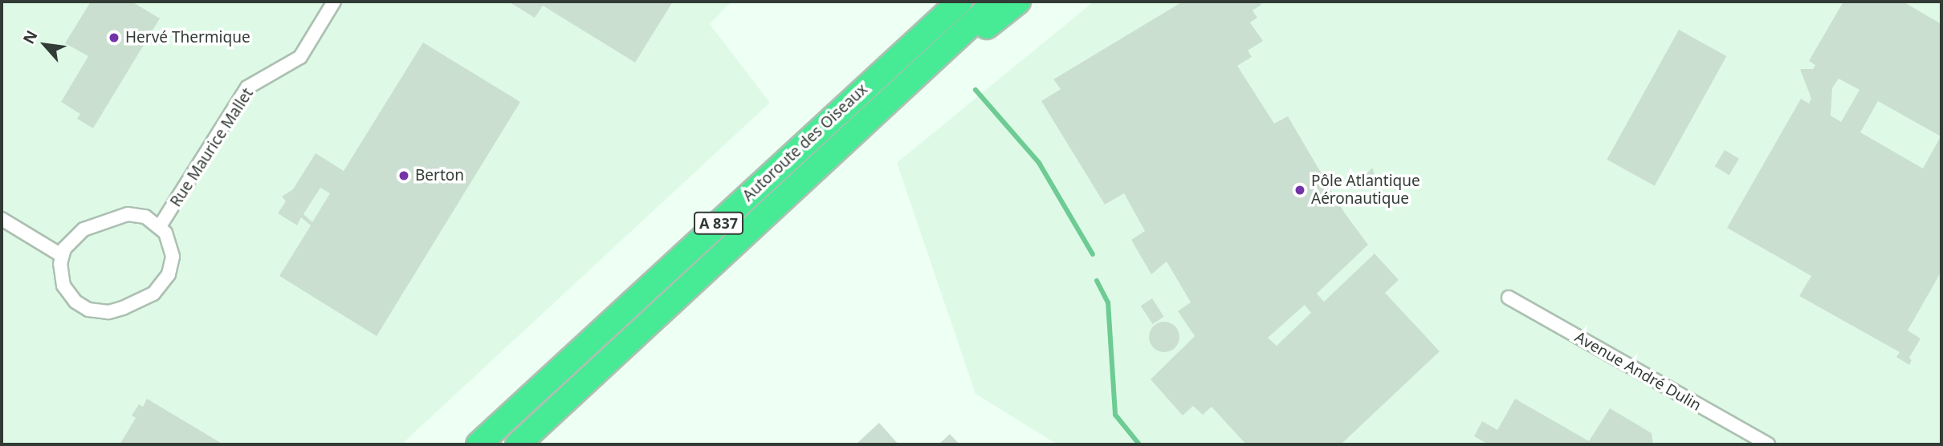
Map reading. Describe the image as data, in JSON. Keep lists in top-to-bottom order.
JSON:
{
  "streets": {
    "highway": ["Autoroute des Oiseaux", "A 837"],
    "street": ["Rue Maurice Mallet", "Avenue André Dulin"]
  },
  "places": ["Hervé Thermique", "Berton", "Pôle Atlantique Aéronautique"],
  "north": "top left"
}
